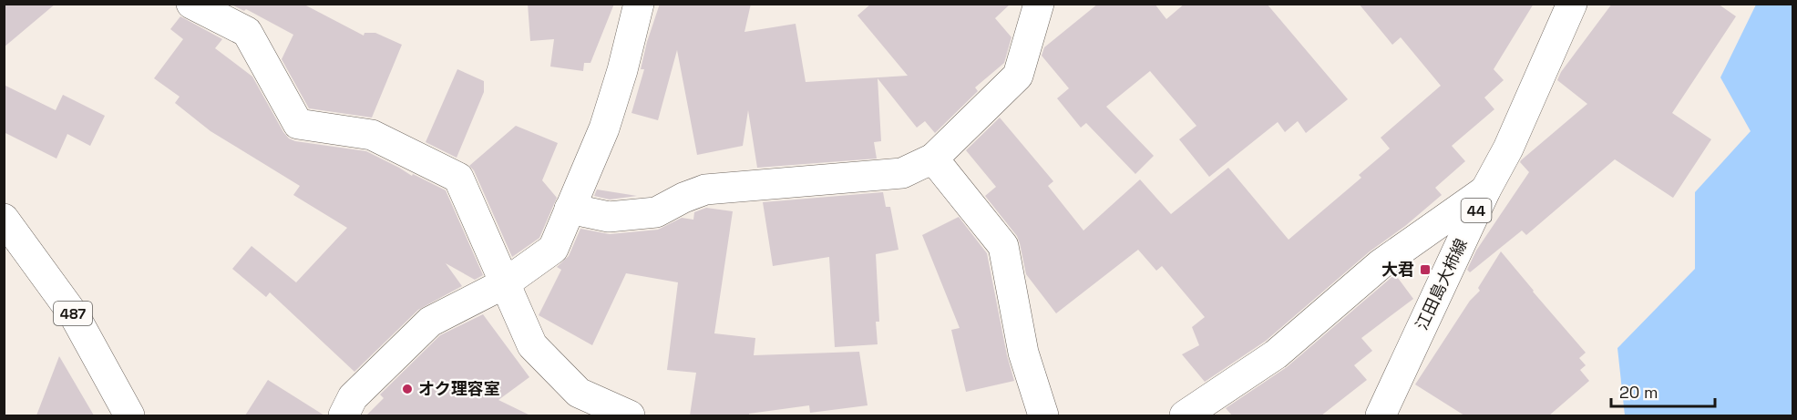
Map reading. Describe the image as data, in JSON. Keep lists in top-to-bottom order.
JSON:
{
  "streets": {
    "main road": ["44", "江田島大柿線", "487"]
  },
  "places": {
    "transit": ["大君"],
    "other": ["オク理容室"]
  },
  "scale_bar": "20 m"
}
